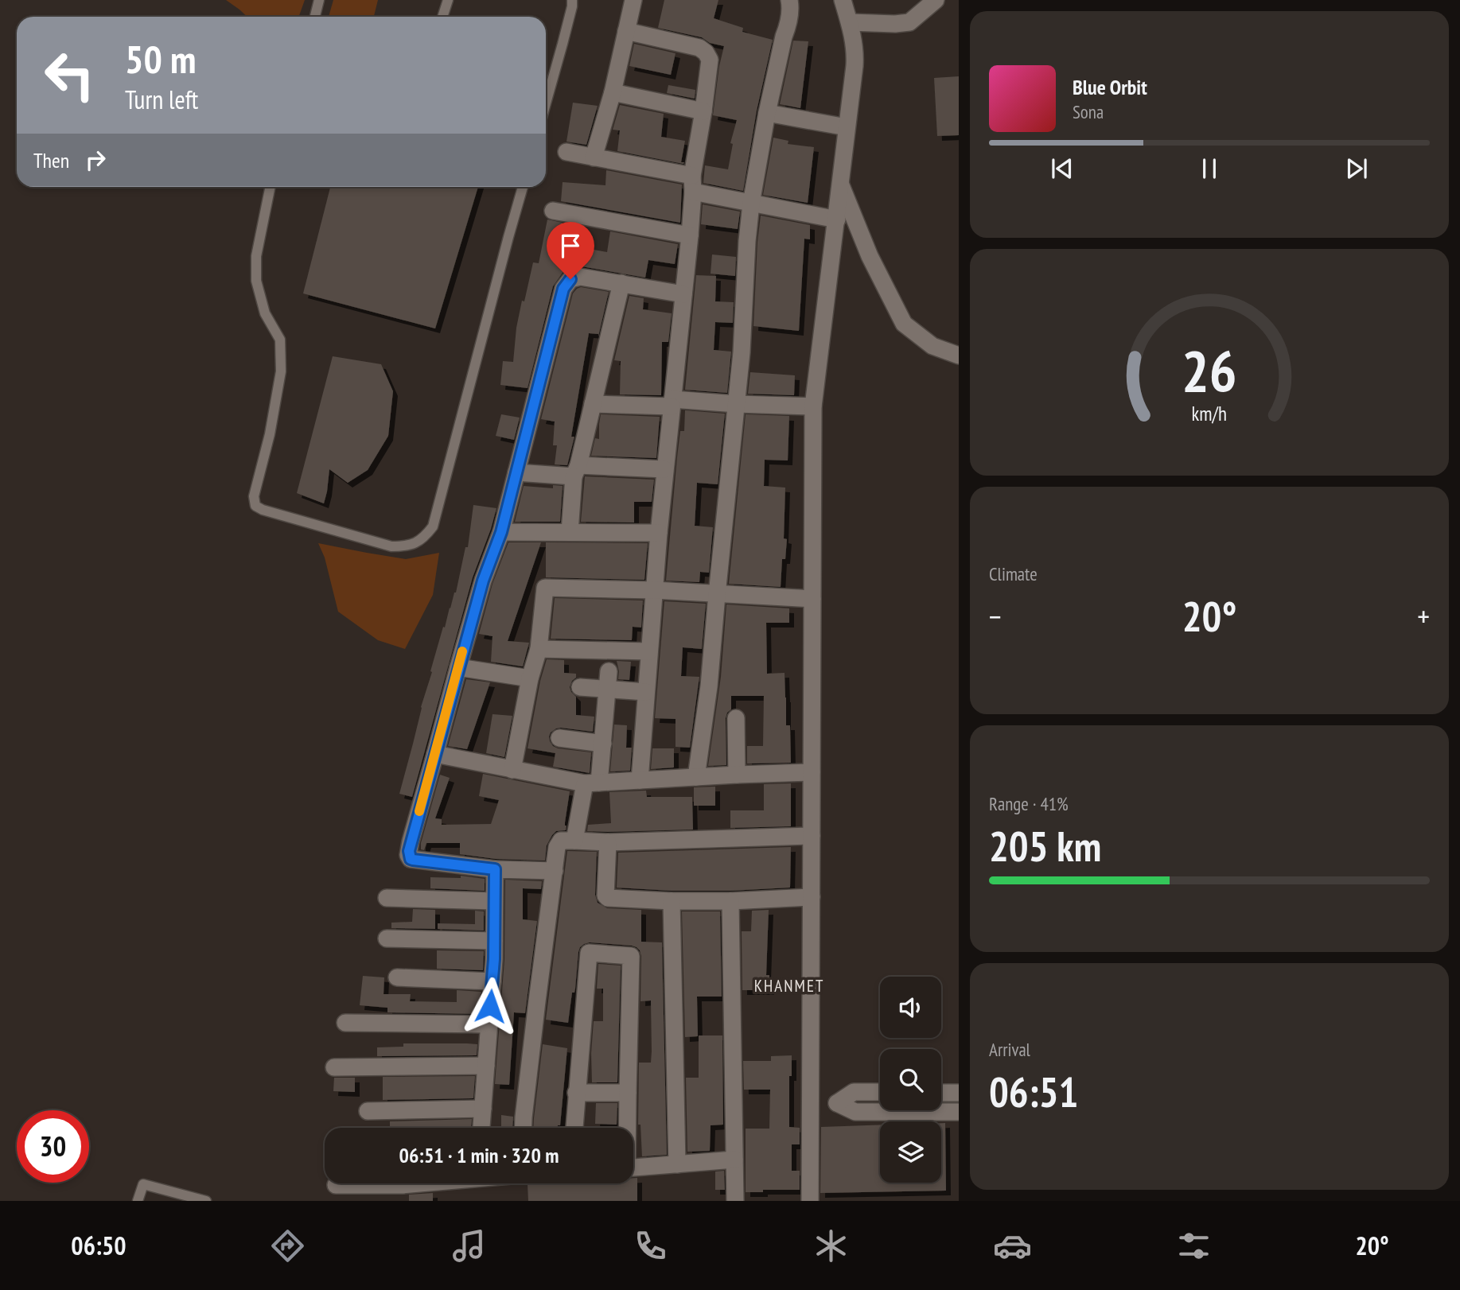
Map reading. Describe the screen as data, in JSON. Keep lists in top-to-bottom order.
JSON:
{
  "districts": ["KHANMET"],
  "page": {
    "turn": ["50 m", "Turn left"],
    "song": ["Blue Orbit", "Sona"],
    "then": "Then",
    "tile": [
      "Climate",
      ["Range · 41%", "205 km"],
      ["Arrival", "06:51"]
    ],
    "heat": ["−", "20°", "+"],
    "limit": "30",
    "trip": "06:51 · 1 min · 320 m",
    "tabs": ["06:50", "20°"],
    "gauge": ["26", "km/h"]
  }
}
